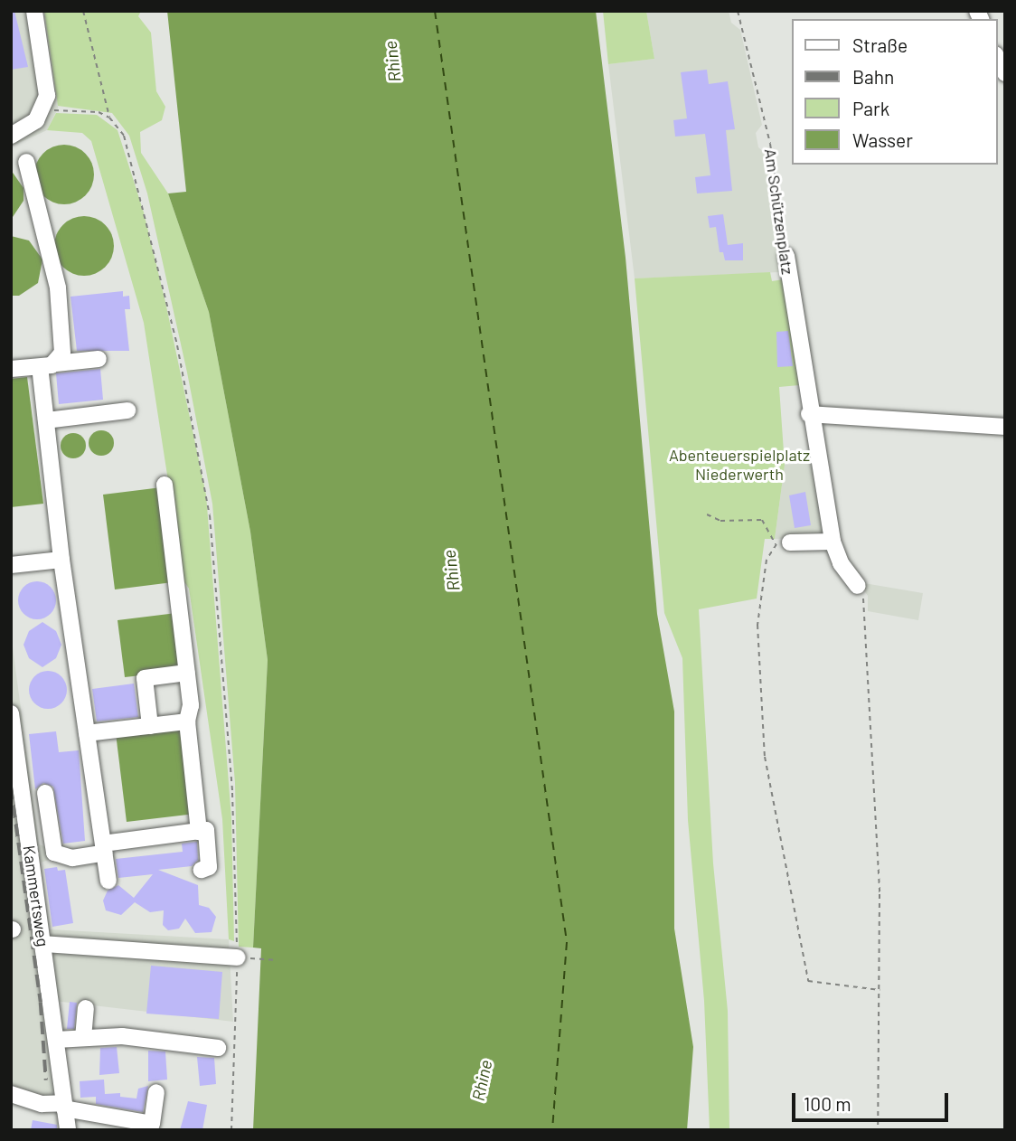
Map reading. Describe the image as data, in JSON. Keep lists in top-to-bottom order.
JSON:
{
  "streets": {
    "street": ["Am Schützenplatz", "Kammertsweg"]
  },
  "water": ["Rhine"],
  "parks": ["Abenteuerspielplatz Niederwerth"],
  "legend": [
    "Straße",
    "Bahn",
    "Park",
    "Wasser"
  ],
  "scale_bar": "100 m"
}
